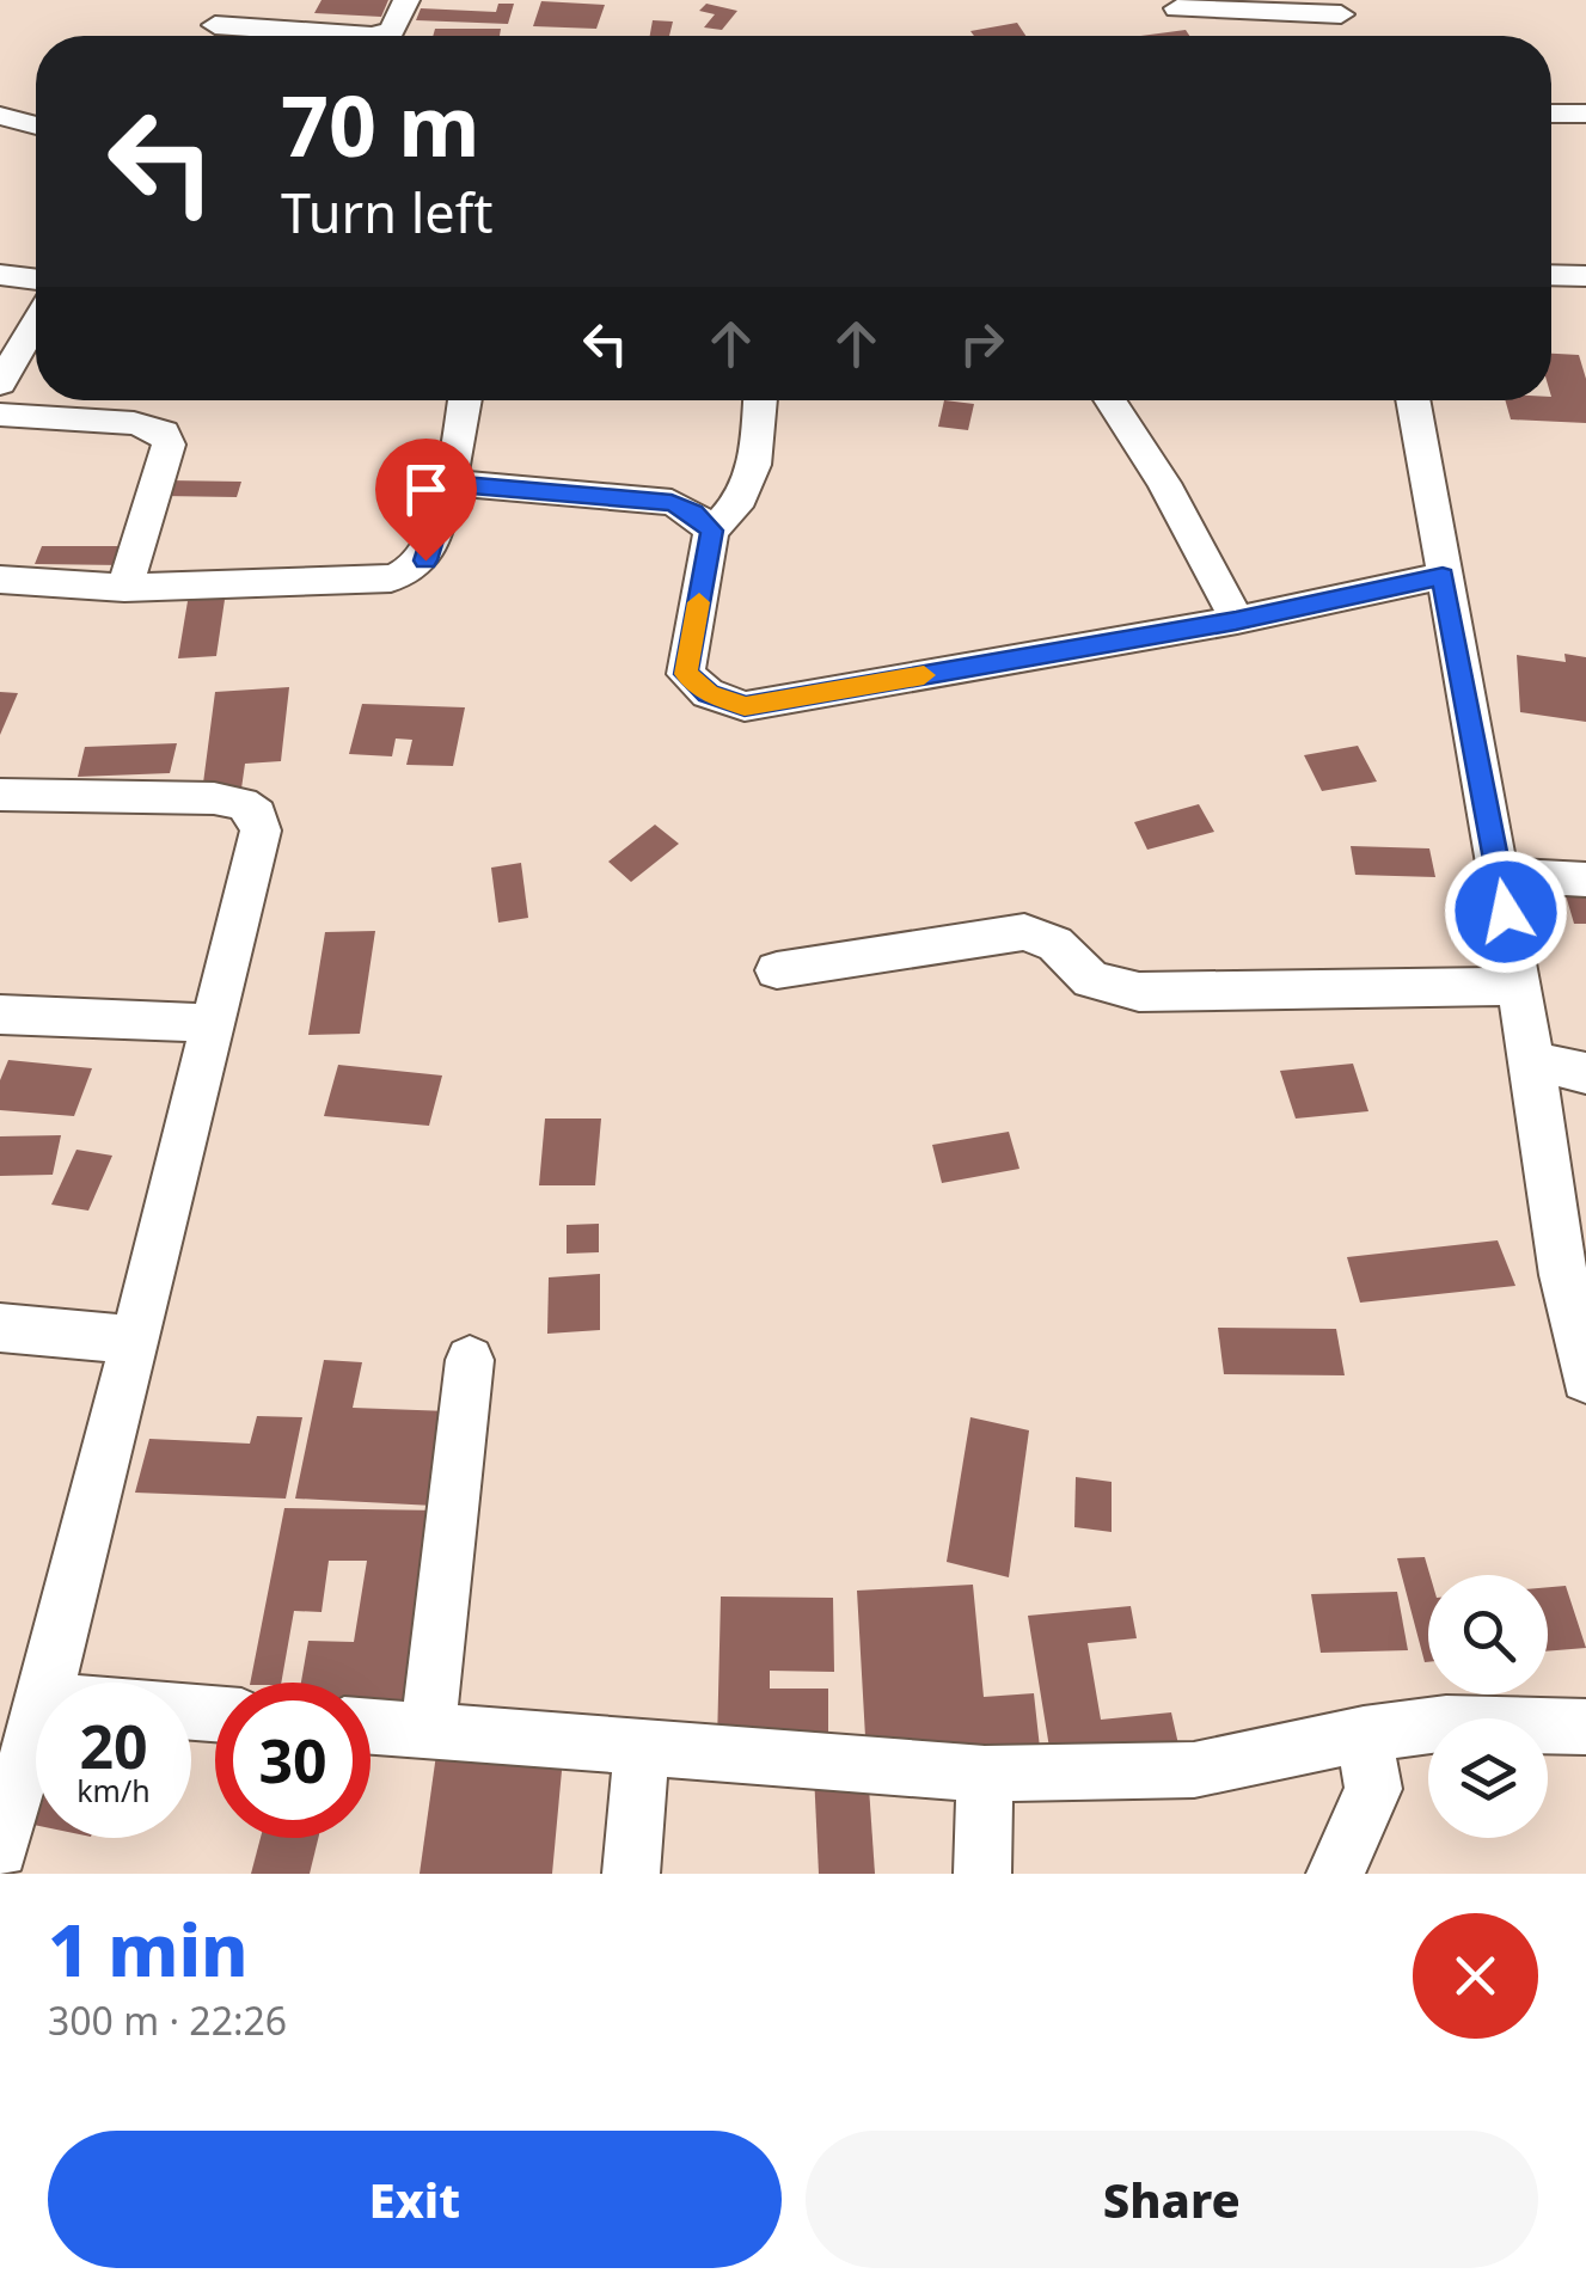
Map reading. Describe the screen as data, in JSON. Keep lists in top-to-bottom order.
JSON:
{
  "page": {
    "turn": ["70 m", "Turn left"],
    "speed": "20 km/h",
    "limit": "30",
    "heading": ["1 min", "300 m · 22:26"],
    "buttons": ["Exit", "Share"]
  }
}
